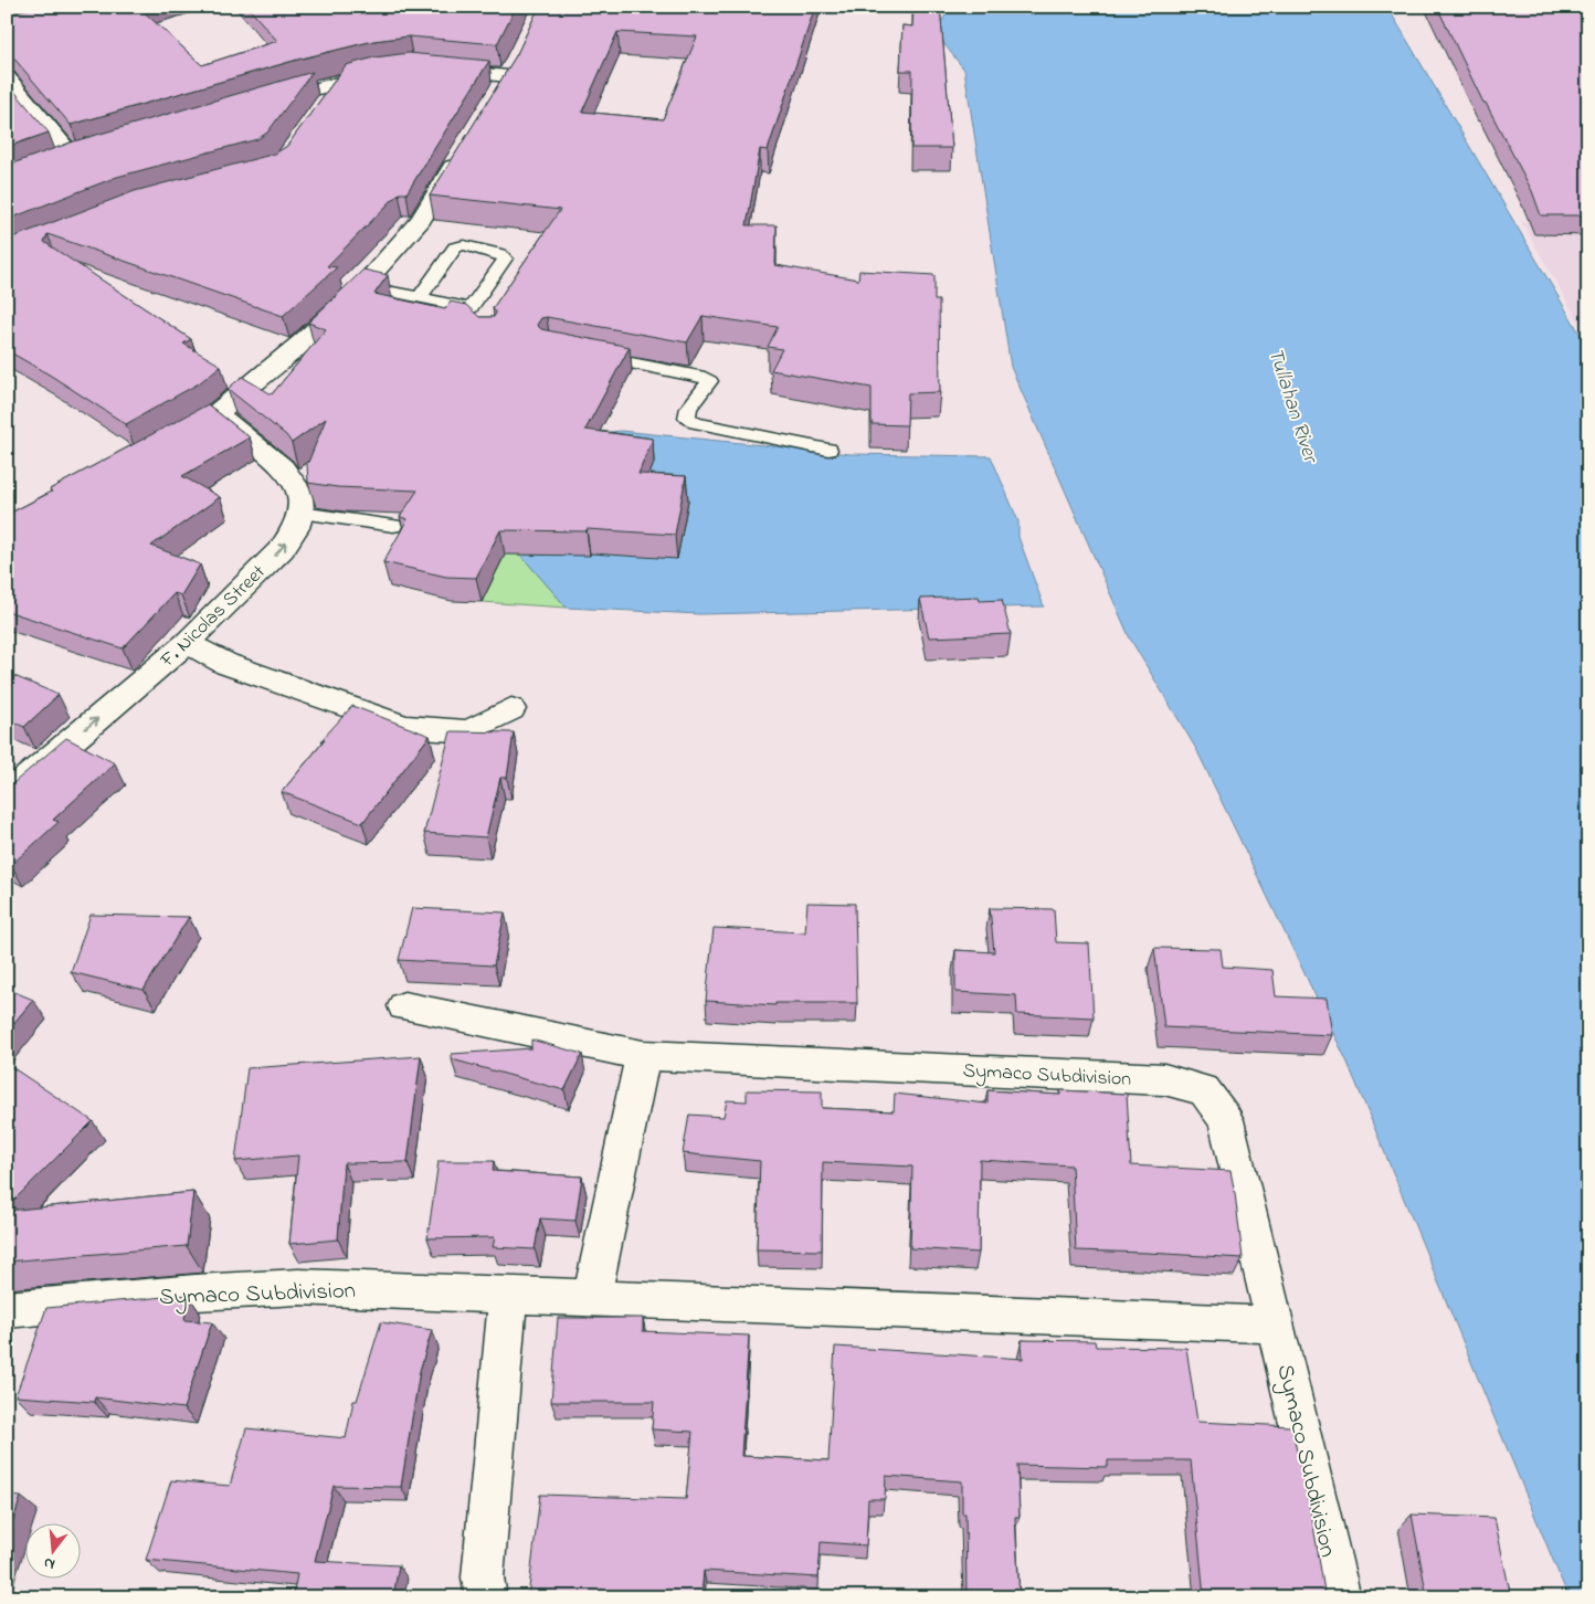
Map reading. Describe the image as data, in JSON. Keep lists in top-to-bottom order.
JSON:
{
  "streets": {
    "street": ["F. Nicolas Street", "Symaco Subdivision"]
  },
  "one_way": ["F. Nicolas Street"],
  "water": ["Tullahan River"],
  "north": "bottom"
}
